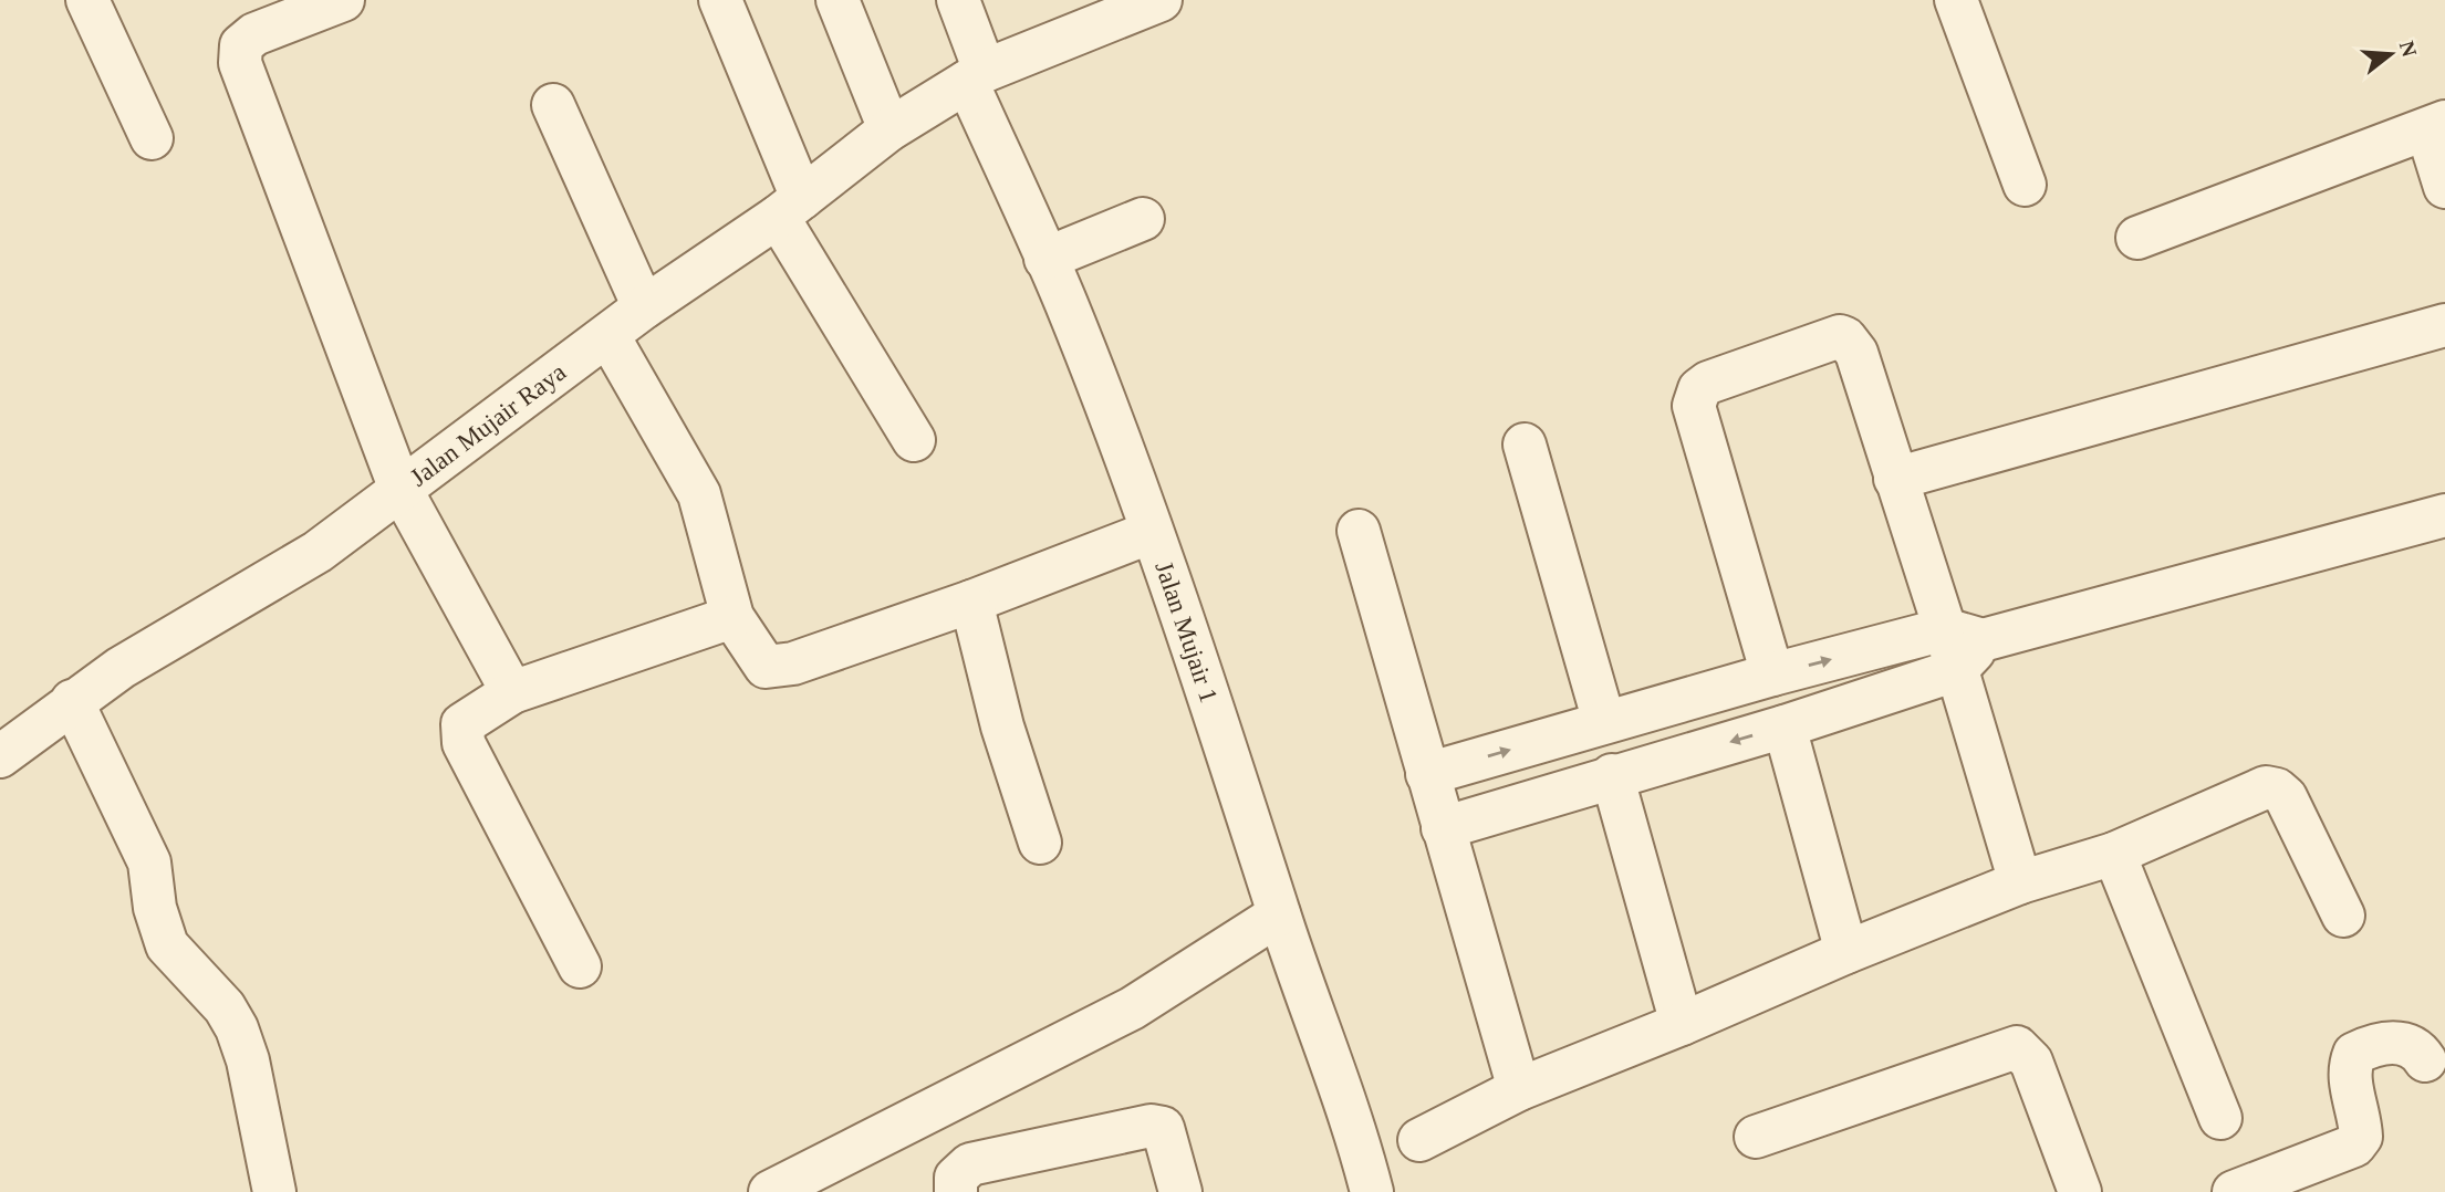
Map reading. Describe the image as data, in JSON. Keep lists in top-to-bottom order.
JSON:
{
  "streets": {
    "street": ["Jalan Mujair Raya", "Jalan Mujair 1"]
  },
  "crossings": [
    ["Jalan Mujair Raya", "Jalan Mujair 1"]
  ],
  "north": "right"
}
